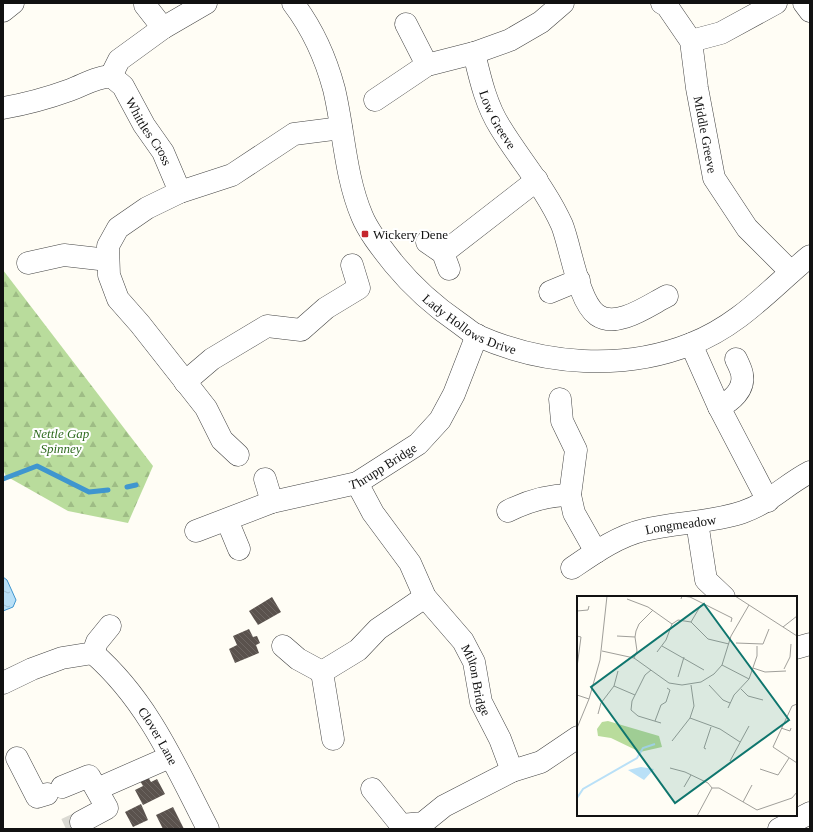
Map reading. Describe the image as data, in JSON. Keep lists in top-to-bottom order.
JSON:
{
  "streets": {
    "street": [
      "Low Greeve",
      "Whittles Cross",
      "Middle Greeve",
      "Lady Hollows Drive",
      "Thrupp Bridge",
      "Longmeadow",
      "Milton Bridge",
      "Clover Lane"
    ]
  },
  "crossings": [
    ["Middle Greeve", "Lady Hollows Drive"],
    ["Lady Hollows Drive", "Thrupp Bridge"],
    ["Thrupp Bridge", "Milton Bridge"]
  ],
  "parks": ["Nettle Gap Spinney"],
  "places": {
    "transit": ["Wickery Dene"]
  }
}
